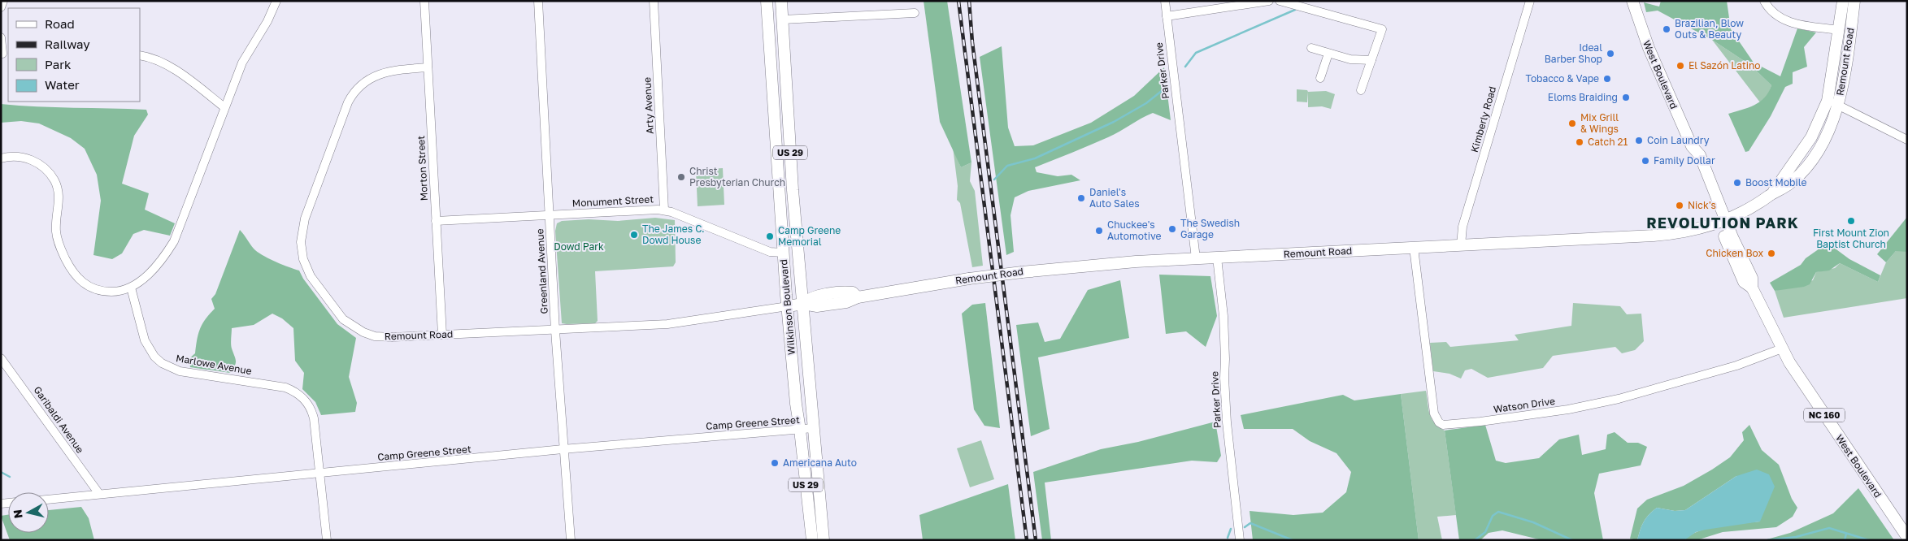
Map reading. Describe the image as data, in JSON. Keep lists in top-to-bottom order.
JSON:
{
  "streets": {
    "main road": [
      "Remount Road",
      "West Boulevard",
      "US 29",
      "Wilkinson Boulevard",
      "NC 160"
    ],
    "street": [
      "Parker Drive",
      "Arty Avenue",
      "Kimberly Road",
      "Morton Street",
      "Monument Street",
      "Greenland Avenue",
      "Marlowe Avenue",
      "Watson Drive",
      "Garibaldi Avenue",
      "Camp Greene Street"
    ]
  },
  "crossings": [
    ["Remount Road", "Parker Drive"],
    ["Remount Road", "West Boulevard"],
    ["Remount Road", "Kimberly Road"],
    ["Remount Road", "Morton Street"],
    ["Remount Road", "Greenland Avenue"],
    ["Remount Road", "Wilkinson Boulevard"],
    ["Remount Road", "Watson Drive"],
    ["West Boulevard", "Watson Drive"],
    ["Arty Avenue", "Monument Street"],
    ["Morton Street", "Monument Street"],
    ["Monument Street", "Greenland Avenue"],
    ["Monument Street", "Wilkinson Boulevard"],
    ["Greenland Avenue", "Camp Greene Street"],
    ["Wilkinson Boulevard", "Camp Greene Street"],
    ["Marlowe Avenue", "Camp Greene Street"],
    ["Garibaldi Avenue", "Camp Greene Street"]
  ],
  "districts": ["REVOLUTION PARK"],
  "parks": ["Dowd Park"],
  "places": [
    "Brazilian, Blow Outs & Beauty",
    "Ideal Barber Shop",
    "El Sazón Latino",
    "Tobacco & Vape",
    "Eloms Braiding",
    "Mix Grill & Wings",
    "Coin Laundry",
    "Catch 21",
    "Family Dollar",
    "Christ Presbyterian Church",
    "Boost Mobile",
    "Daniel's Auto Sales",
    "Nick's",
    "First Mount Zion Baptist Church",
    "The Swedish Garage",
    "Chuckee's Automotive",
    "The James C. Dowd House",
    "Camp Greene Memorial",
    "Chicken Box",
    "Americana Auto"
  ],
  "legend": [
    "Road",
    "Railway",
    "Park",
    "Water"
  ],
  "north": "left"
}
